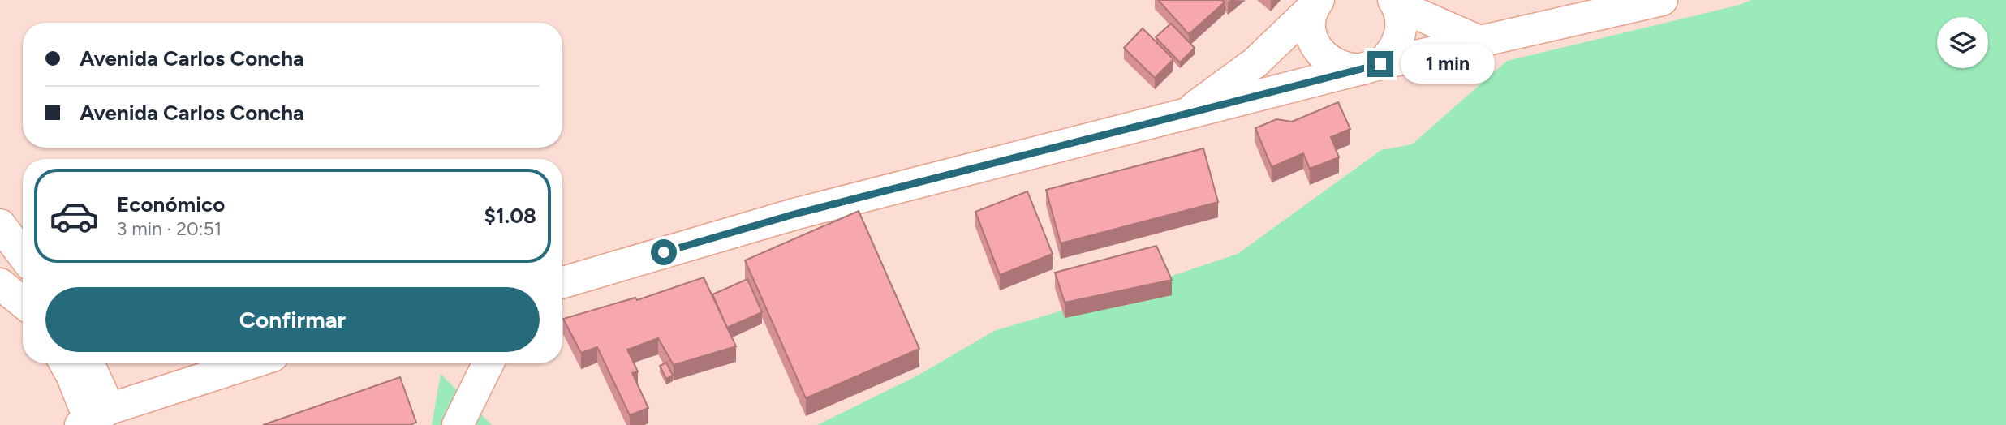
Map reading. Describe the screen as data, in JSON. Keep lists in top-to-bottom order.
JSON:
{
  "page": {
    "banner": ["Avenida Carlos Concha", "Avenida Carlos Concha"],
    "bubble": "1 min",
    "list": [
      {
        "name": "Económico",
        "note": "3 min · 20:51",
        "value": "$1.08"
      }
    ],
    "buttons": "Confirmar"
  }
}
